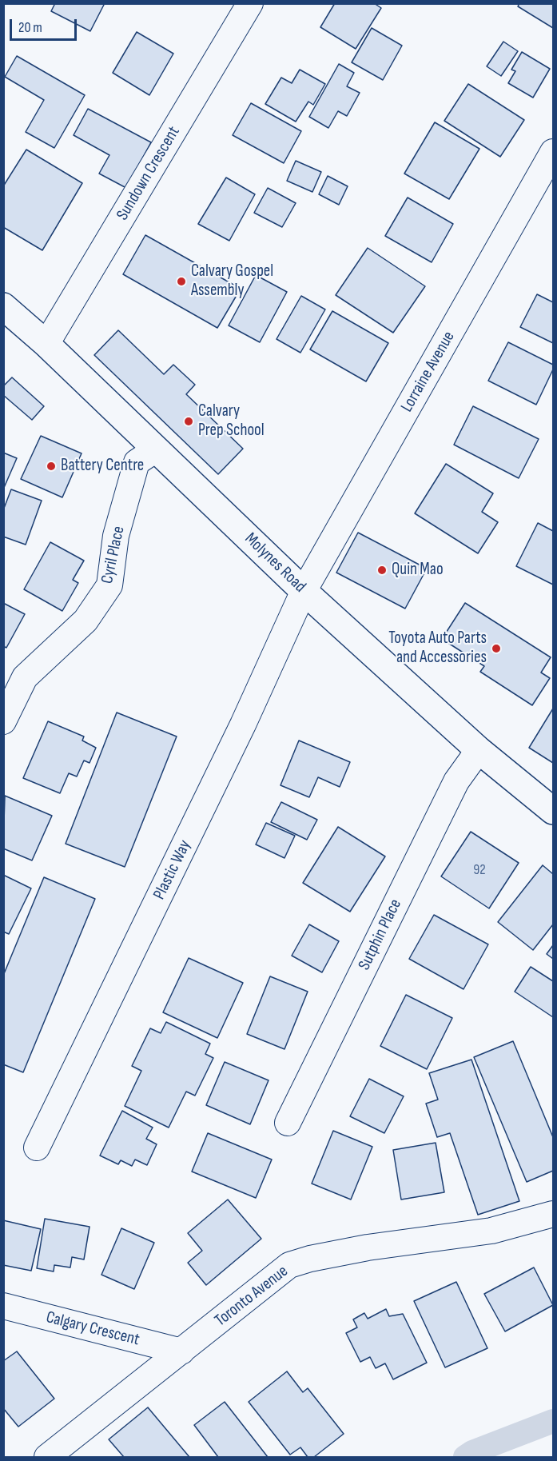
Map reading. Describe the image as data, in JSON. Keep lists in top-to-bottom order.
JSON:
{
  "streets": {
    "main road": ["Molynes Road"],
    "street": [
      "Sundown Crescent",
      "Lorraine Avenue",
      "Cyril Place",
      "Plastic Way",
      "Sutphin Place",
      "Toronto Avenue",
      "Calgary Crescent"
    ]
  },
  "crossings": [
    ["Sundown Crescent", "Molynes Road"],
    ["Lorraine Avenue", "Molynes Road"],
    ["Lorraine Avenue", "Plastic Way"],
    ["Cyril Place", "Molynes Road"],
    ["Molynes Road", "Plastic Way"],
    ["Molynes Road", "Sutphin Place"],
    ["Toronto Avenue", "Calgary Crescent"]
  ],
  "places": [
    "Calvary Gospel Assembly",
    "Calvary Prep School",
    "Battery Centre",
    "Quin Mao",
    "Toyota Auto Parts and Accessories"
  ],
  "house_numbers": ["92"],
  "scale_bar": "20 m"
}
